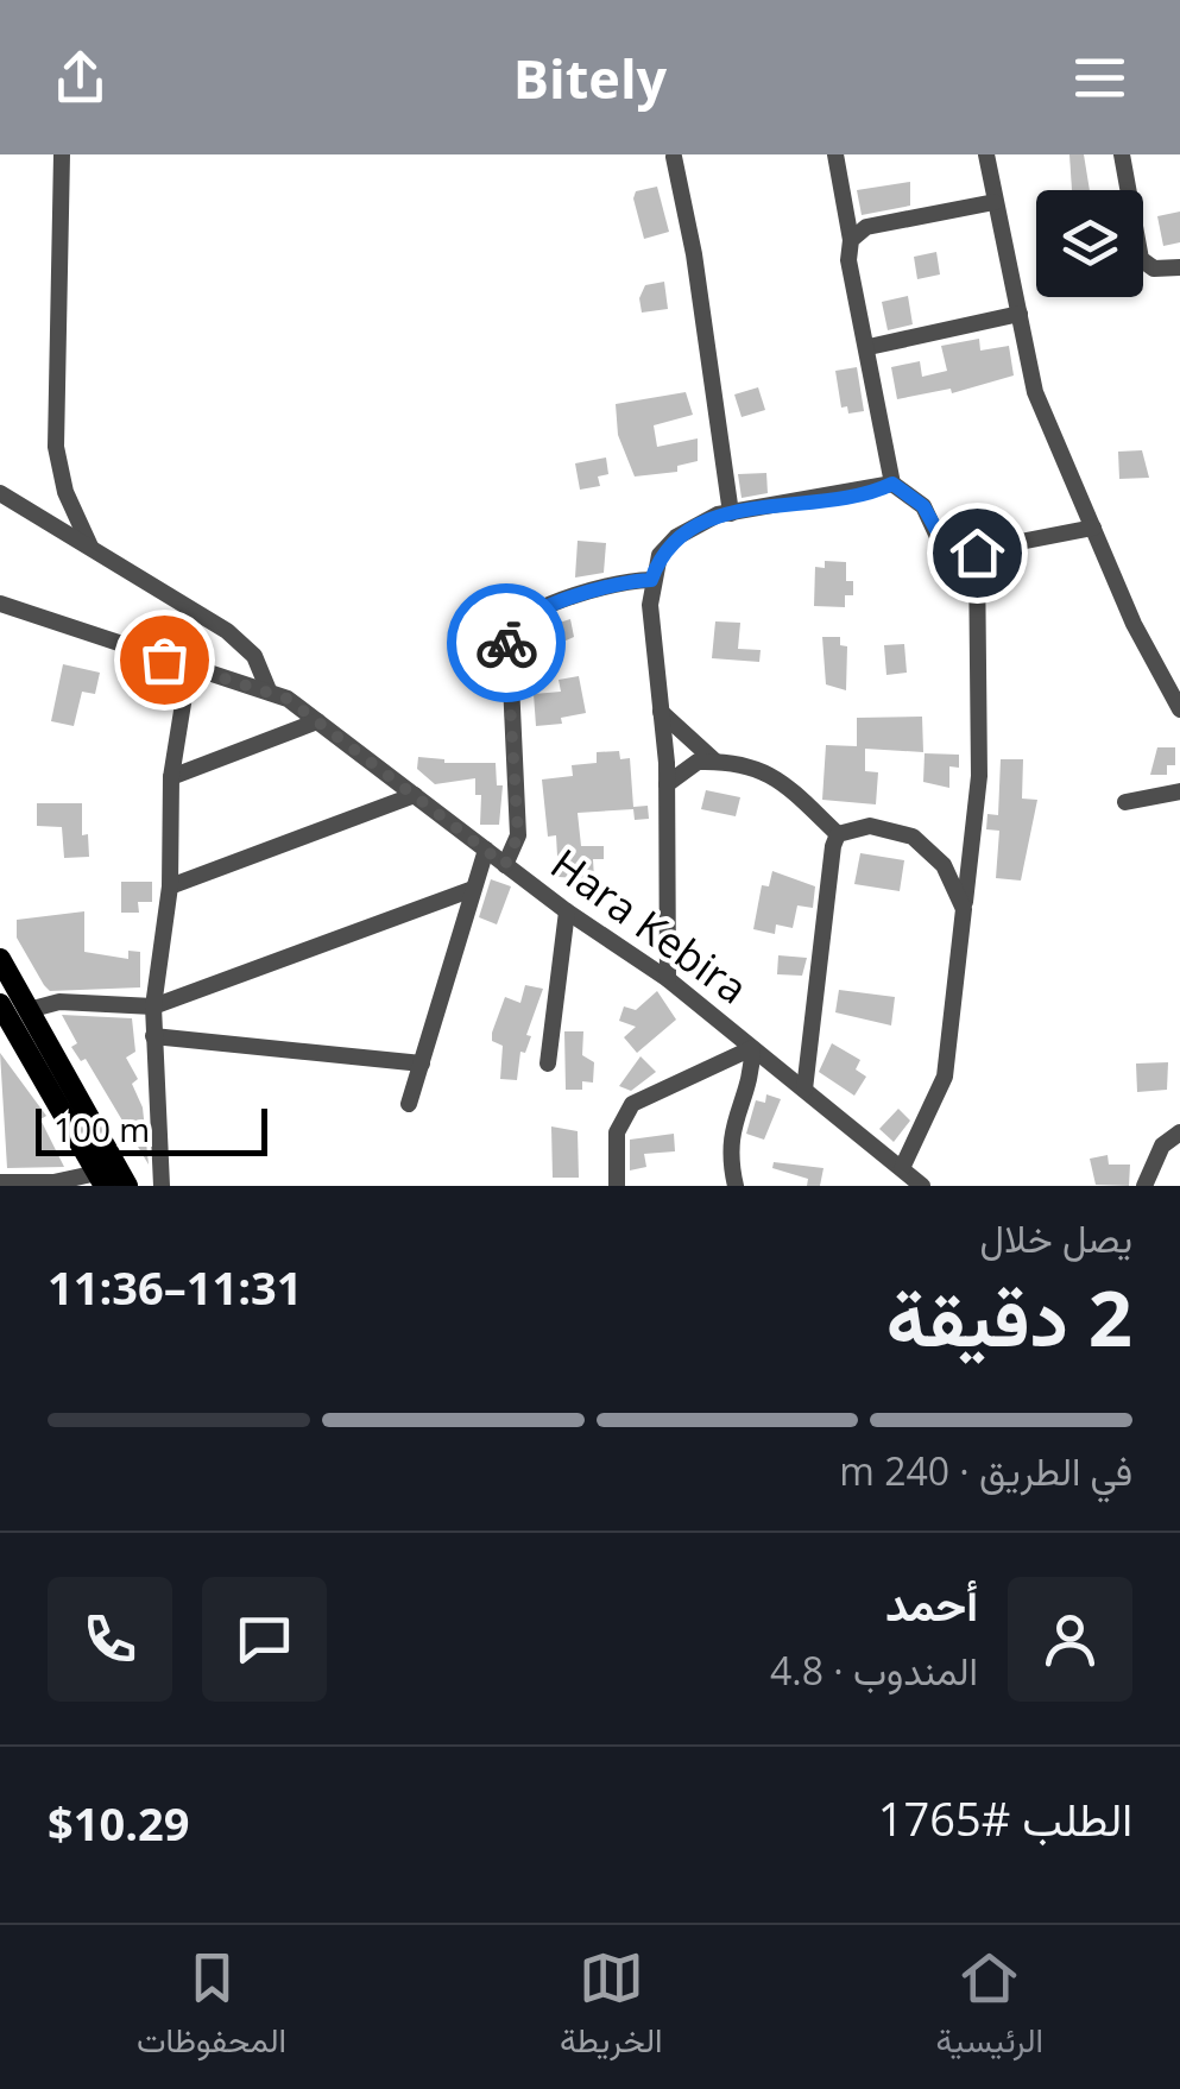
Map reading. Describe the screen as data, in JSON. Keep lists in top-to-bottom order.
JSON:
{
  "streets": {
    "street": ["Hara Kebira"]
  },
  "scale_bar": "100 m",
  "page": {
    "header": "Bitely",
    "scale": "100 m",
    "heading": ["2 دقيقة", "يصل خلال", "11:31–11:36"],
    "panel": [
      "أحمد",
      "المندوب · 4.8",
      "الطلب #1765",
      "$10.29"
    ],
    "bar": "في الطريق · 240 m",
    "tabs": ["الرئيسية", "الخريطة", "المحفوظات"]
  }
}
